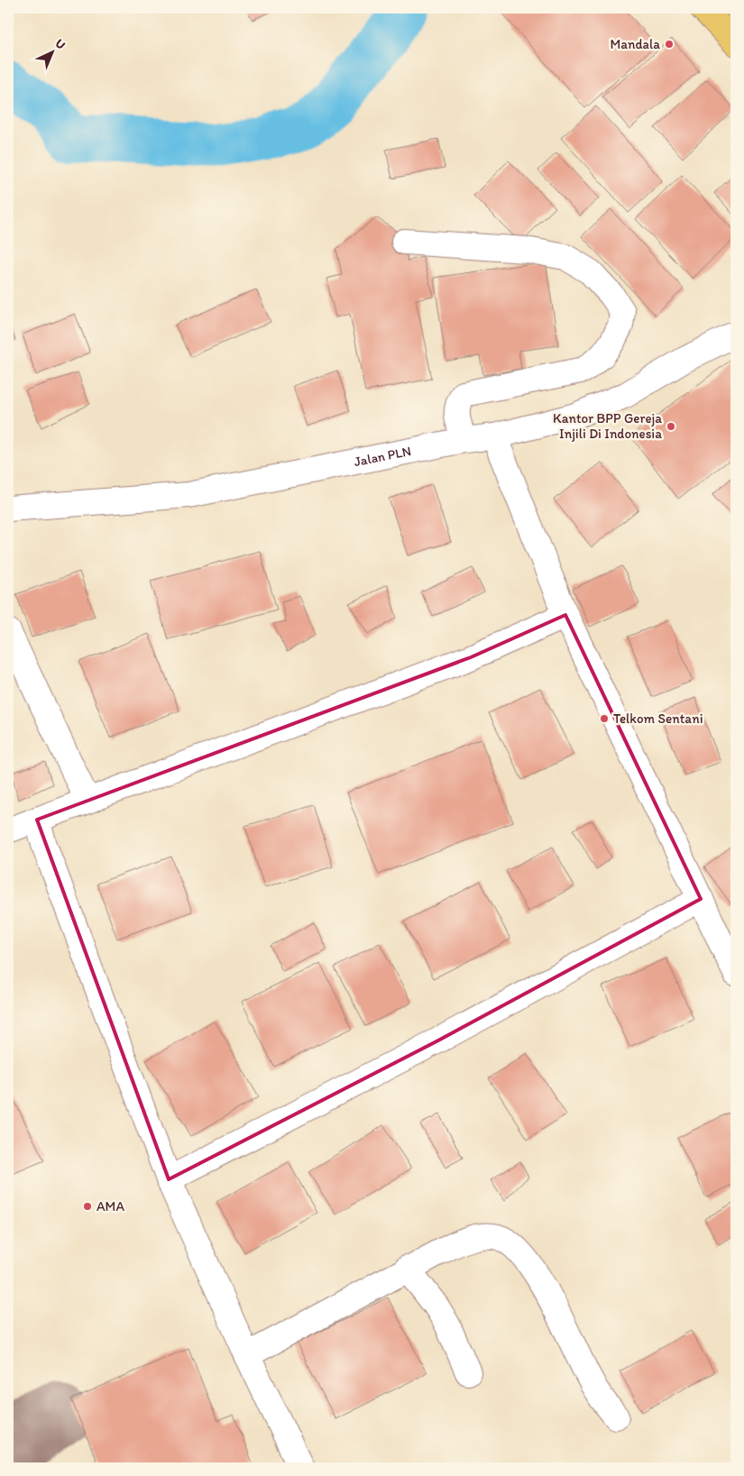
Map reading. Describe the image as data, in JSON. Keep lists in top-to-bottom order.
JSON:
{
  "streets": {
    "street": ["Jalan PLN"]
  },
  "places": [
    "Mandala",
    "Kantor BPP Gereja Injili Di Indonesia",
    "Telkom Sentani",
    "AMA"
  ],
  "north": "top right"
}
